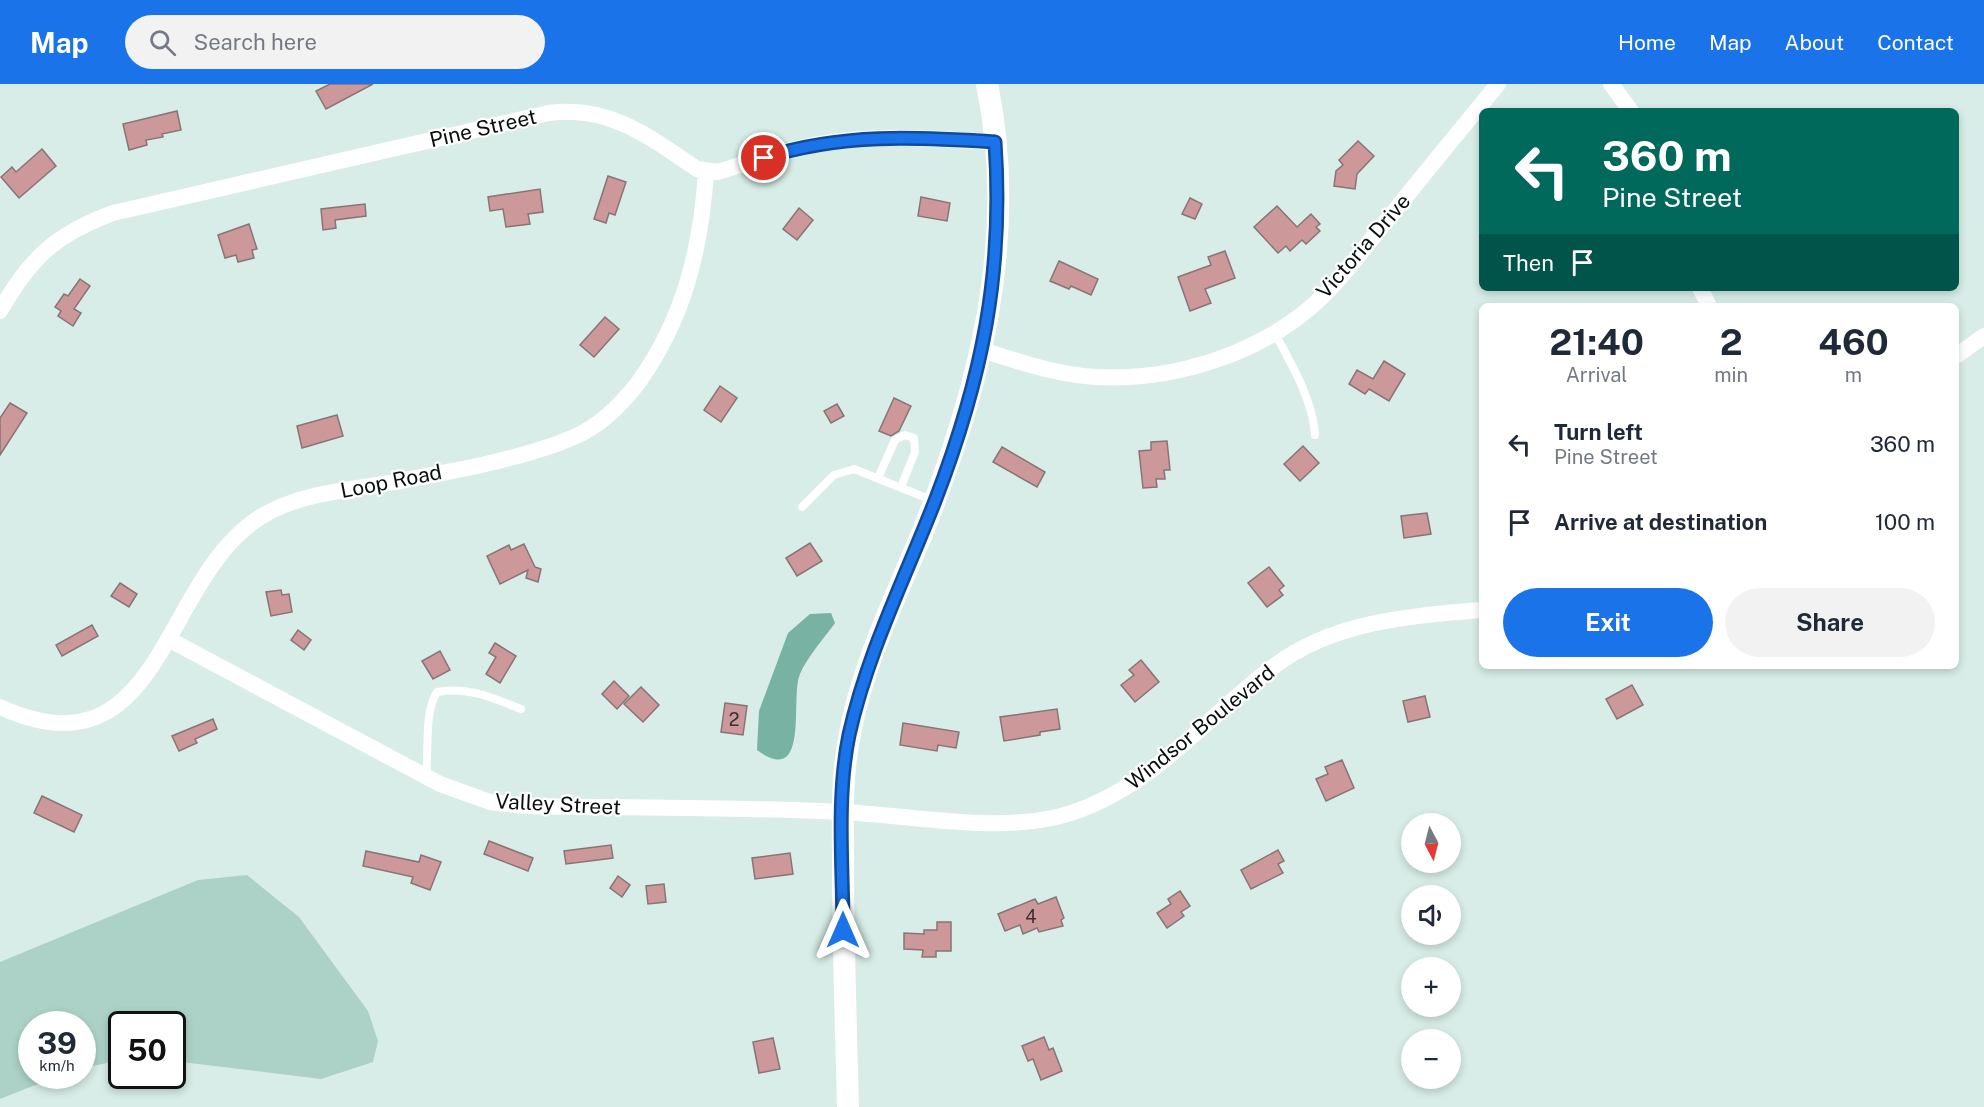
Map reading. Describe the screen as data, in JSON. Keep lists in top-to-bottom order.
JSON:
{
  "streets": {
    "street": [
      "Pine Street",
      "Victoria Drive",
      "Loop Road",
      "Windsor Boulevard",
      "Valley Street"
    ]
  },
  "crossings": [
    ["Pine Street", "Loop Road"],
    ["Loop Road", "Valley Street"],
    ["Windsor Boulevard", "Valley Street"]
  ],
  "house_numbers": ["2", "4"],
  "north": "bottom",
  "page": {
    "header": "Map",
    "search": "Search here",
    "nav": [
      "Home",
      "Map",
      "About",
      "Contact"
    ],
    "turn": ["360 m", "Pine Street"],
    "then": "Then",
    "eta": [
      "21:40",
      "Arrival",
      "2",
      "min",
      "460",
      "m"
    ],
    "list": [
      {
        "name": "Turn left",
        "note": "Pine Street",
        "value": "360 m"
      },
      {
        "name": "Arrive at destination",
        "value": "100 m"
      }
    ],
    "buttons": ["Exit", "Share"],
    "map_buttons": ["+", "−"],
    "speed": "39 km/h",
    "limit": "50"
  }
}
